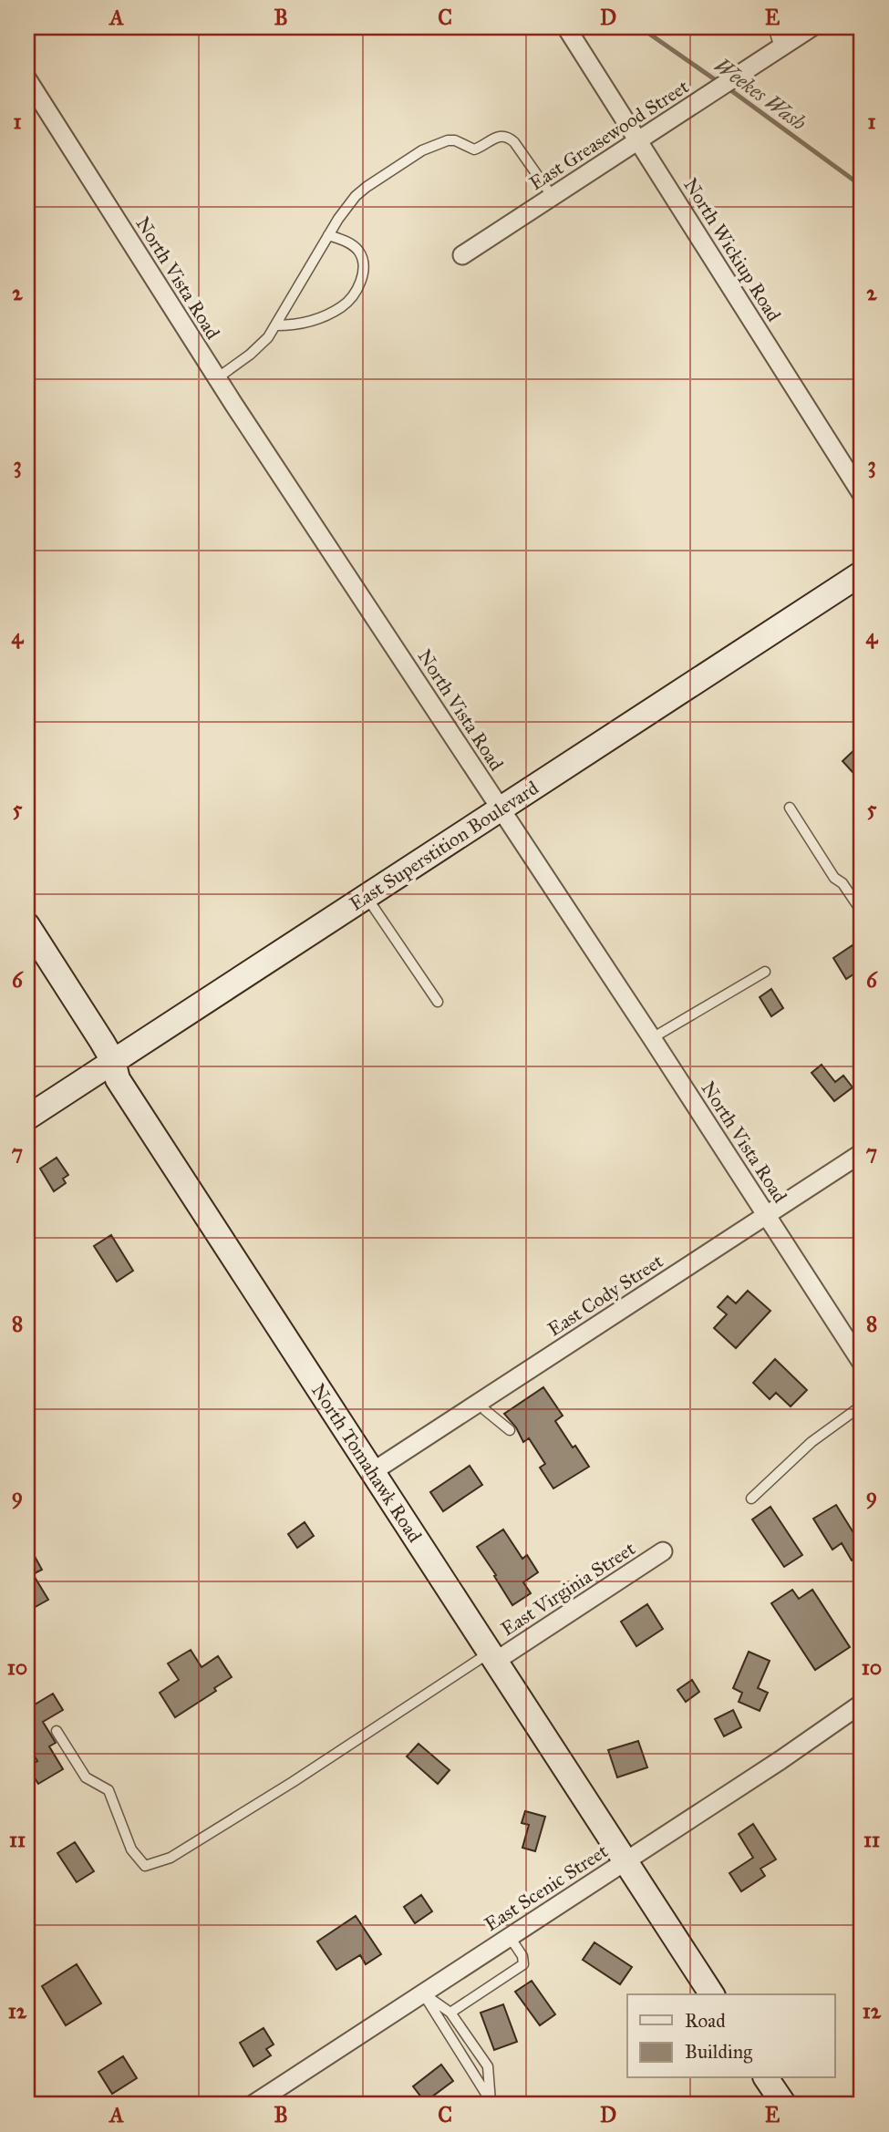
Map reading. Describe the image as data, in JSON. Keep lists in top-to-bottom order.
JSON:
{
  "streets": {
    "street": [
      "East Greasewood Street",
      "North Wickiup Road",
      "North Vista Road",
      "East Superstition Boulevard",
      "East Cody Street",
      "North Tomahawk Road",
      "East Virginia Street",
      "East Scenic Street"
    ]
  },
  "crossings": [
    ["East Greasewood Street", "North Wickiup Road"],
    ["North Vista Road", "East Superstition Boulevard"],
    ["North Vista Road", "East Cody Street"],
    ["East Superstition Boulevard", "North Tomahawk Road"],
    ["East Cody Street", "North Tomahawk Road"],
    ["North Tomahawk Road", "East Virginia Street"],
    ["North Tomahawk Road", "East Scenic Street"]
  ],
  "water": ["Weekes Wash"],
  "legend": ["Road", "Building"],
  "grid": {
    "columns": [
      "A",
      "B",
      "C",
      "D",
      "E"
    ],
    "rows": [
      "1",
      "2",
      "3",
      "4",
      "5",
      "6",
      "7",
      "8",
      "9",
      "10",
      "11",
      "12"
    ]
  }
}
